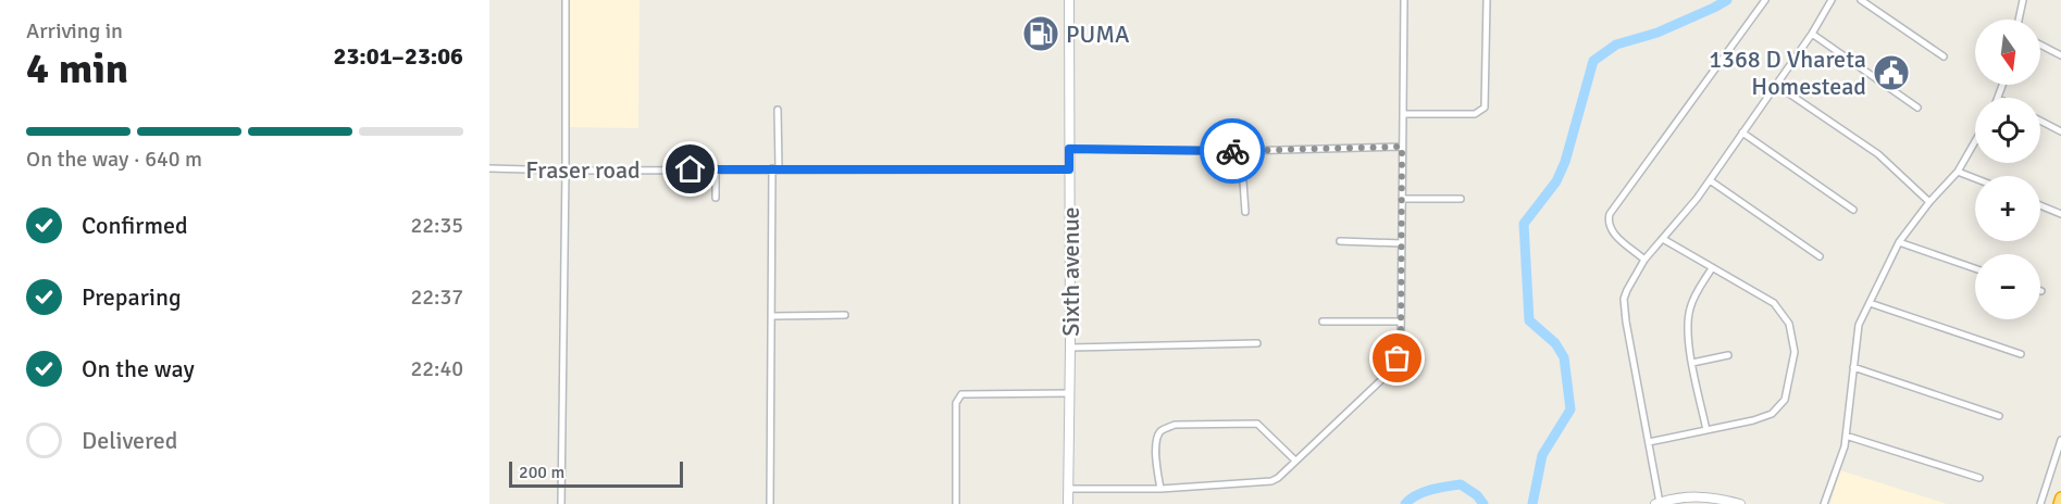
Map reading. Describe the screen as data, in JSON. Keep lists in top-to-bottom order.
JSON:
{
  "streets": {
    "street": ["Fraser road", "Sixth avenue"]
  },
  "crossings": [
    ["Fraser road", "Sixth avenue"]
  ],
  "places": {
    "fuel station": ["PUMA"],
    "public building": ["1368 D Vhareta Homestead"]
  },
  "scale_bar": "200 m",
  "north": "bottom",
  "page": {
    "heading": ["4 min", "Arriving in", "23:01–23:06"],
    "map_buttons": ["+", "−"],
    "bar": "On the way · 640 m",
    "list": [
      ["Confirmed", "22:35"],
      ["Preparing", "22:37"],
      ["On the way", "22:40"],
      "Delivered"
    ],
    "scale": "200 m"
  }
}
